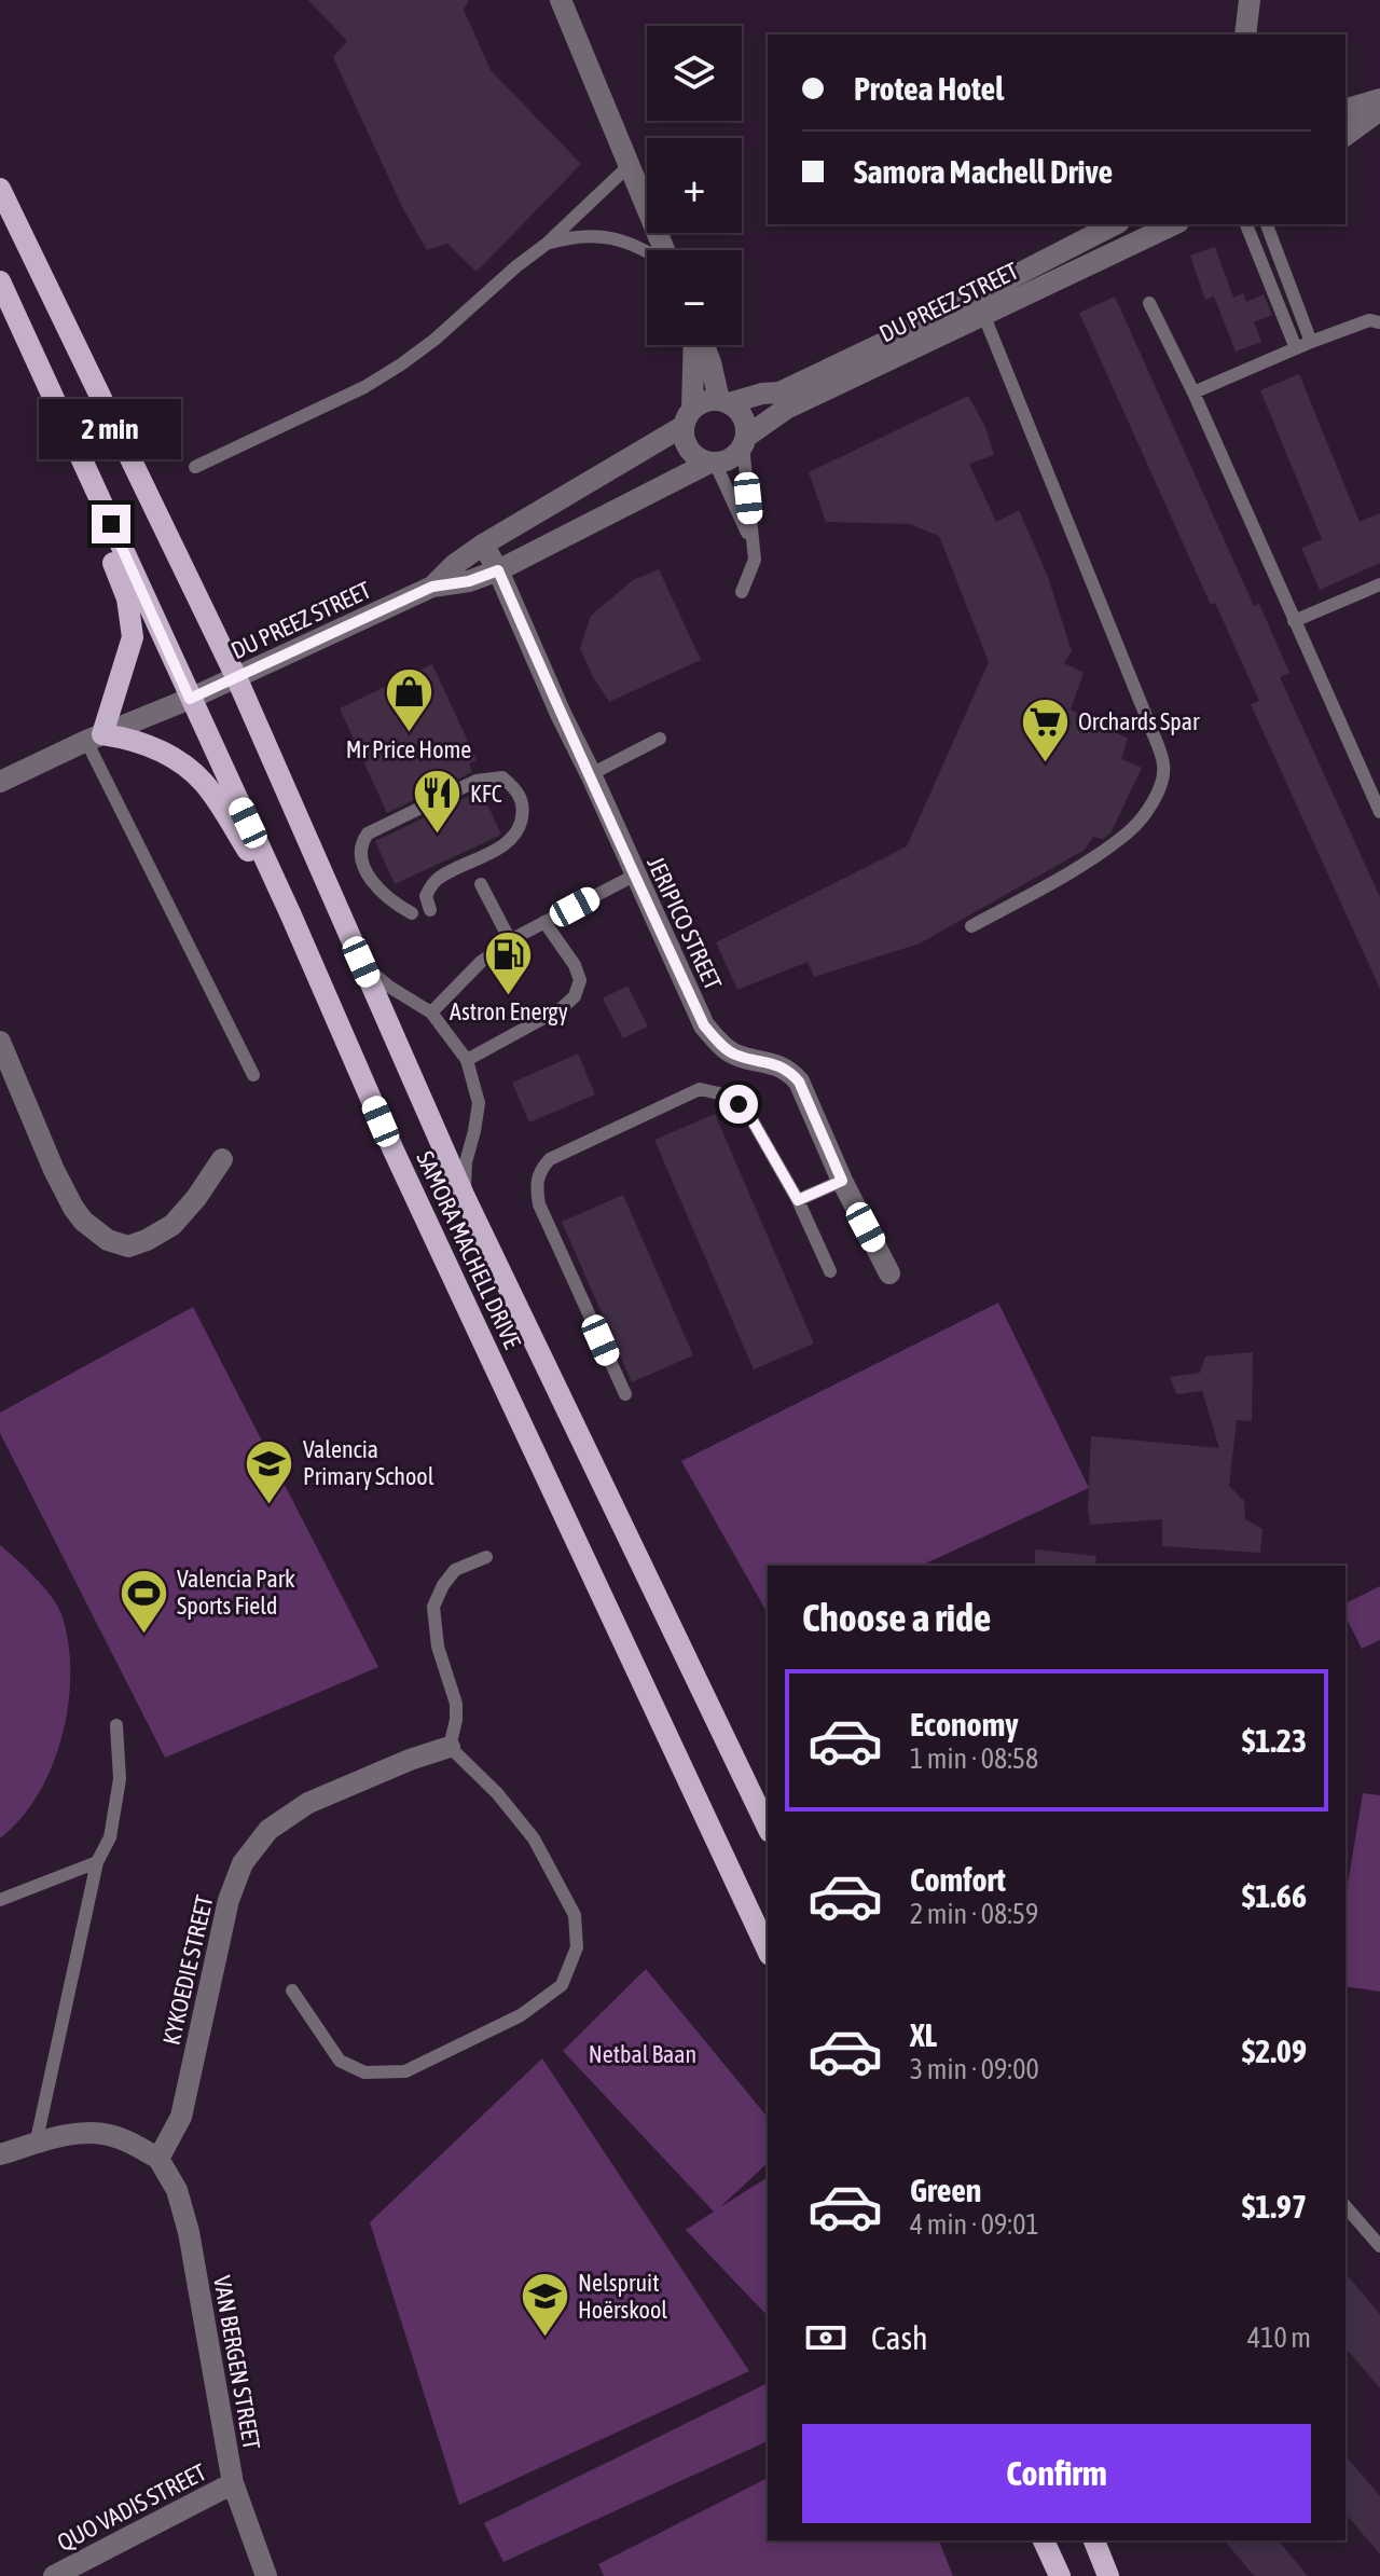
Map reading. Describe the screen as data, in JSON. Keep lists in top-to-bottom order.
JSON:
{
  "streets": {
    "main road": ["SAMORA MACHELL DRIVE"],
    "street": [
      "DU PREEZ STREET",
      "JERIPICO STREET",
      "KYKOEDIE STREET",
      "VAN BERGEN STREET",
      "QUO VADIS STREET"
    ]
  },
  "crossings": [
    ["DU PREEZ STREET", "JERIPICO STREET"],
    ["DU PREEZ STREET", "SAMORA MACHELL DRIVE"],
    ["KYKOEDIE STREET", "VAN BERGEN STREET"],
    ["VAN BERGEN STREET", "QUO VADIS STREET"]
  ],
  "parks": ["Netbal Baan"],
  "places": {
    "shop": ["Mr Price Home"],
    "supermarket": ["Orchards Spar"],
    "restaurant": ["KFC"],
    "fuel station": ["Astron Energy"],
    "school or university": ["Valencia Primary School", "Nelspruit Hoërskool"],
    "sports": ["Valencia Park Sports Field"]
  },
  "page": {
    "map_buttons": ["+", "−"],
    "banner": ["Protea Hotel", "Samora Machell Drive"],
    "bubble": "2 min",
    "heading": "Choose a ride",
    "list": [
      {
        "name": "Economy",
        "note": "1 min · 08:58",
        "value": "$1.23"
      },
      {
        "name": "Comfort",
        "note": "2 min · 08:59",
        "value": "$1.66"
      },
      {
        "name": "XL",
        "note": "3 min · 09:00",
        "value": "$2.09"
      },
      {
        "name": "Green",
        "note": "4 min · 09:01",
        "value": "$1.97"
      }
    ],
    "pay": ["Cash", "410 m"],
    "buttons": "Confirm"
  }
}
